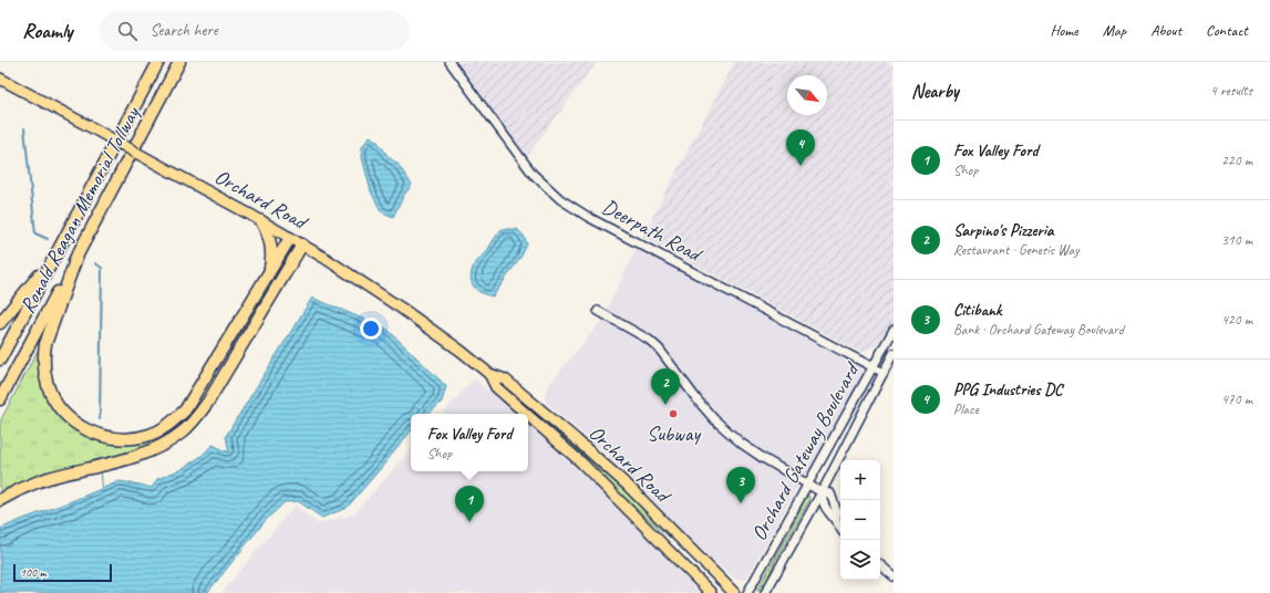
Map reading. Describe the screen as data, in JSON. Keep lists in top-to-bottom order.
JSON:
{
  "streets": {
    "highway": ["Ronald Reagan Memorial Tollway"],
    "main road": ["Orchard Road"],
    "street": ["Deerpath Road", "Orchard Gateway Boulevard"]
  },
  "crossings": [
    ["Deerpath Road", "Orchard Gateway Boulevard"]
  ],
  "places": ["Subway"],
  "scale_bar": "100 m",
  "north": "bottom right",
  "page": {
    "header": "Roamly",
    "search": "Search here",
    "nav": [
      "Home",
      "Map",
      "About",
      "Contact"
    ],
    "heading": ["Nearby", "4 results"],
    "list": [
      {
        "mark": "1",
        "name": "Fox Valley Ford",
        "note": "Shop",
        "value": "220 m"
      },
      {
        "mark": "2",
        "name": "Sarpino's Pizzeria",
        "note": "Restaurant · Genesis Way",
        "value": "310 m"
      },
      {
        "mark": "3",
        "name": "Citibank",
        "note": "Bank · Orchard Gateway Boulevard",
        "value": "420 m"
      },
      {
        "mark": "4",
        "name": "PPG Industries DC",
        "note": "Place",
        "value": "470 m"
      }
    ],
    "pins": [
      "4",
      "2",
      "3",
      "1"
    ],
    "popup": ["Fox Valley Ford", "Shop"],
    "map_buttons": ["+", "−"],
    "scale": "100 m"
  }
}
